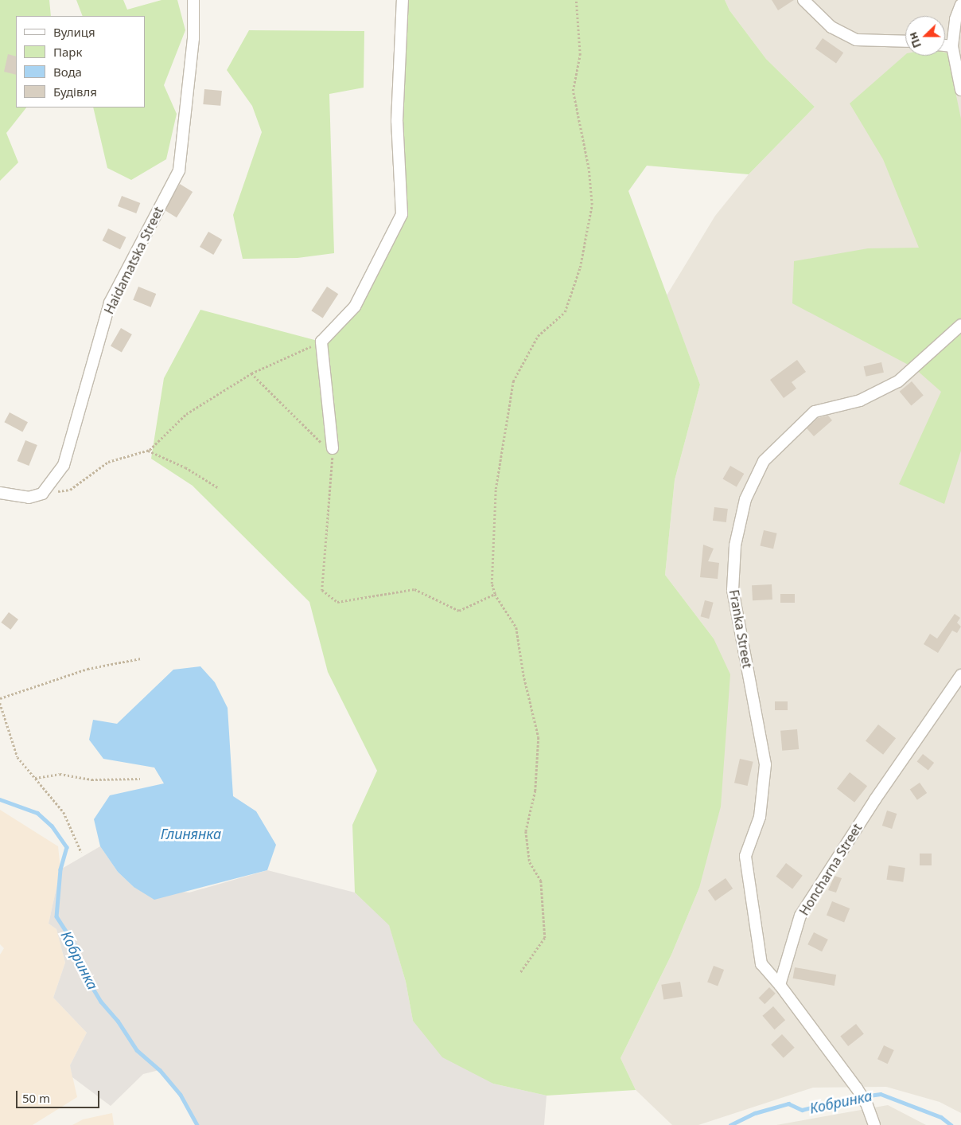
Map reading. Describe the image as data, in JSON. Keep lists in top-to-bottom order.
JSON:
{
  "streets": {
    "street": ["Haidamatska Street", "Franka Street", "Honcharna Street"]
  },
  "crossings": [
    ["Franka Street", "Honcharna Street"]
  ],
  "water": ["Глинянка", "Кобринка"],
  "legend": [
    "Вулиця",
    "Парк",
    "Вода",
    "Будівля"
  ],
  "scale_bar": "50 m",
  "north": "left"
}
